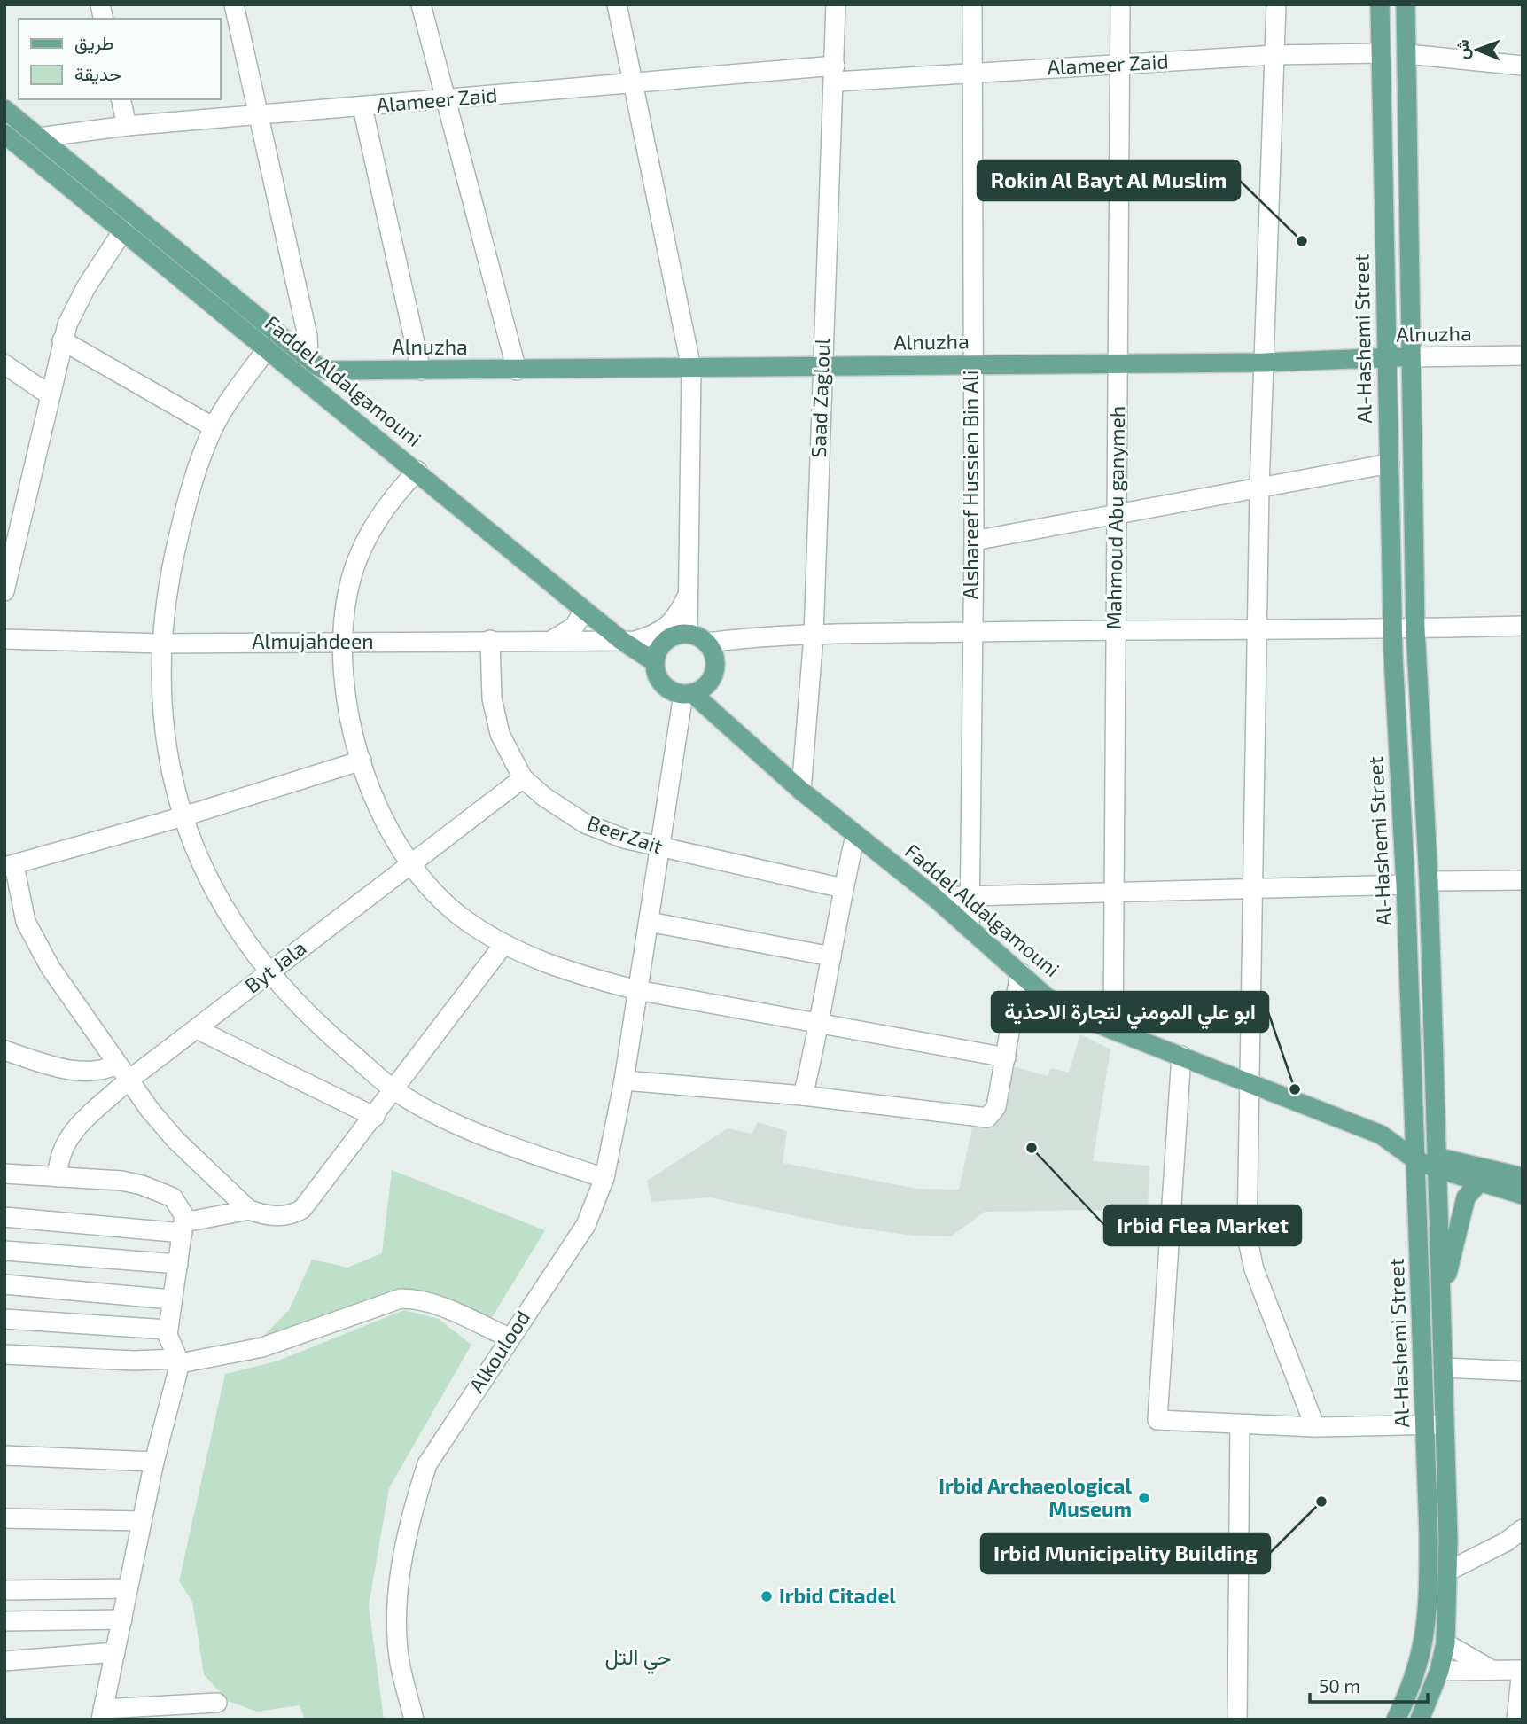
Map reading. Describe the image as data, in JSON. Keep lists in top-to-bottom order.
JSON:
{
  "streets": {
    "main road": ["Alnuzha", "Al-Hashemi Street", "Faddel Aldalgamouni"],
    "street": [
      "Alameer Zaid",
      "Saad Zagloul",
      "Alshareef Hussien Bin Ali",
      "Mahmoud Abu ganymeh",
      "Almujahdeen",
      "BeerZait",
      "Byt Jala",
      "Alkoulood"
    ]
  },
  "crossings": [
    ["Alameer Zaid", "Alnuzha"],
    ["Alameer Zaid", "Al-Hashemi Street"],
    ["Alameer Zaid", "Saad Zagloul"],
    ["Alameer Zaid", "Alshareef Hussien Bin Ali"],
    ["Alameer Zaid", "Mahmoud Abu ganymeh"],
    ["Alnuzha", "Al-Hashemi Street"],
    ["Alnuzha", "Saad Zagloul"],
    ["Alnuzha", "Alshareef Hussien Bin Ali"],
    ["Alnuzha", "Mahmoud Abu ganymeh"],
    ["Al-Hashemi Street", "Faddel Aldalgamouni"],
    ["Faddel Aldalgamouni", "Saad Zagloul"],
    ["Faddel Aldalgamouni", "Alshareef Hussien Bin Ali"],
    ["Faddel Aldalgamouni", "Mahmoud Abu ganymeh"],
    ["Faddel Aldalgamouni", "Almujahdeen"],
    ["Faddel Aldalgamouni", "Alkoulood"],
    ["Almujahdeen", "BeerZait"],
    ["BeerZait", "Byt Jala"],
    ["BeerZait", "Alkoulood"]
  ],
  "districts": ["حي التل"],
  "places": [
    "Rokin Al Bayt Al Muslim",
    "ابو علي المومني لتجارة الاحذية",
    "Irbid Flea Market",
    "Irbid Archaeological Museum",
    "Irbid Municipality Building",
    "Irbid Citadel"
  ],
  "legend": ["طريق", "حديقة"],
  "scale_bar": "50 m",
  "north": "left"
}
